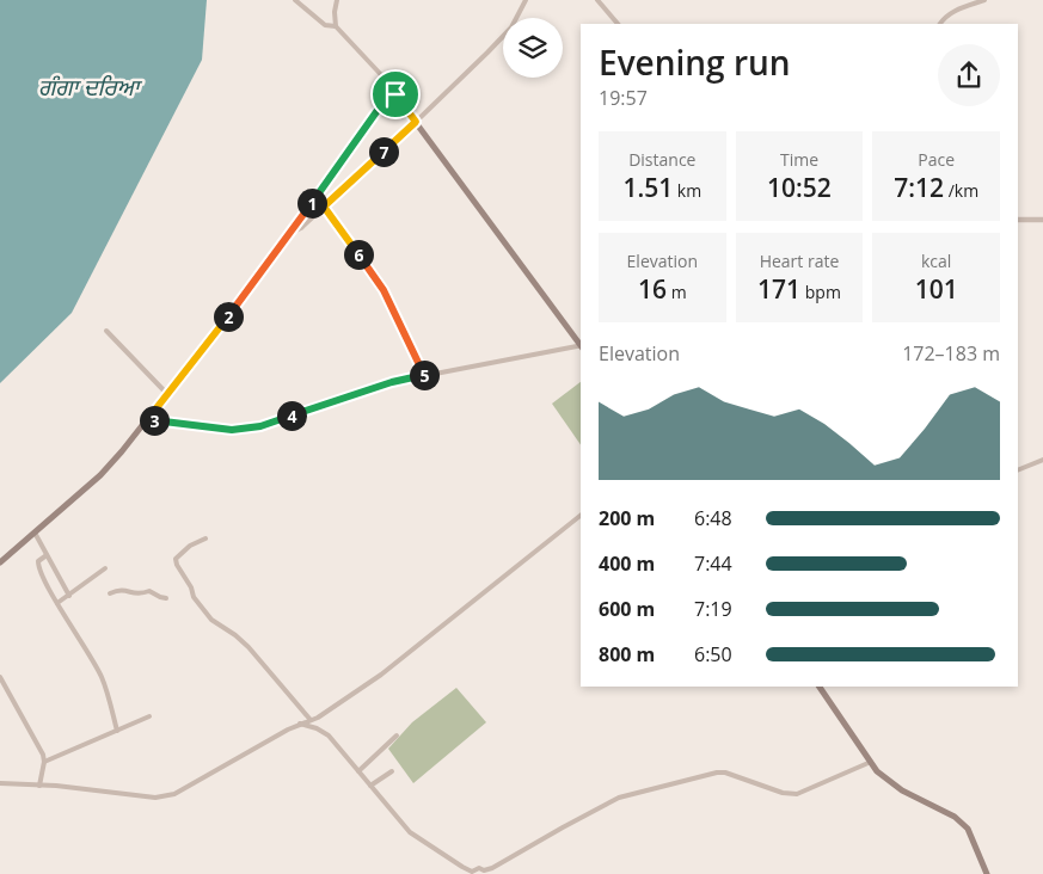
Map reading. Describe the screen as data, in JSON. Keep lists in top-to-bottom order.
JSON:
{
  "water": ["ਗੰਗਾ ਦਰਿਆ"],
  "page": {
    "heading": ["Evening run", "19:57"],
    "stats": [
      ["Distance", "1.51 km"],
      ["Time", "10:52"],
      ["Pace", "7:12 /km"],
      ["Elevation", "16 m"],
      ["Heart rate", "171 bpm"],
      ["kcal", "101"]
    ],
    "pins": [
      "7",
      "1",
      "6",
      "2",
      "5",
      "4",
      "3"
    ],
    "chart": ["Elevation", "172–183 m"],
    "list": [
      {
        "name": "200 m",
        "note": "6:48"
      },
      {
        "name": "400 m",
        "note": "7:44"
      },
      {
        "name": "600 m",
        "note": "7:19"
      },
      {
        "name": "800 m",
        "note": "6:50"
      }
    ]
  }
}
